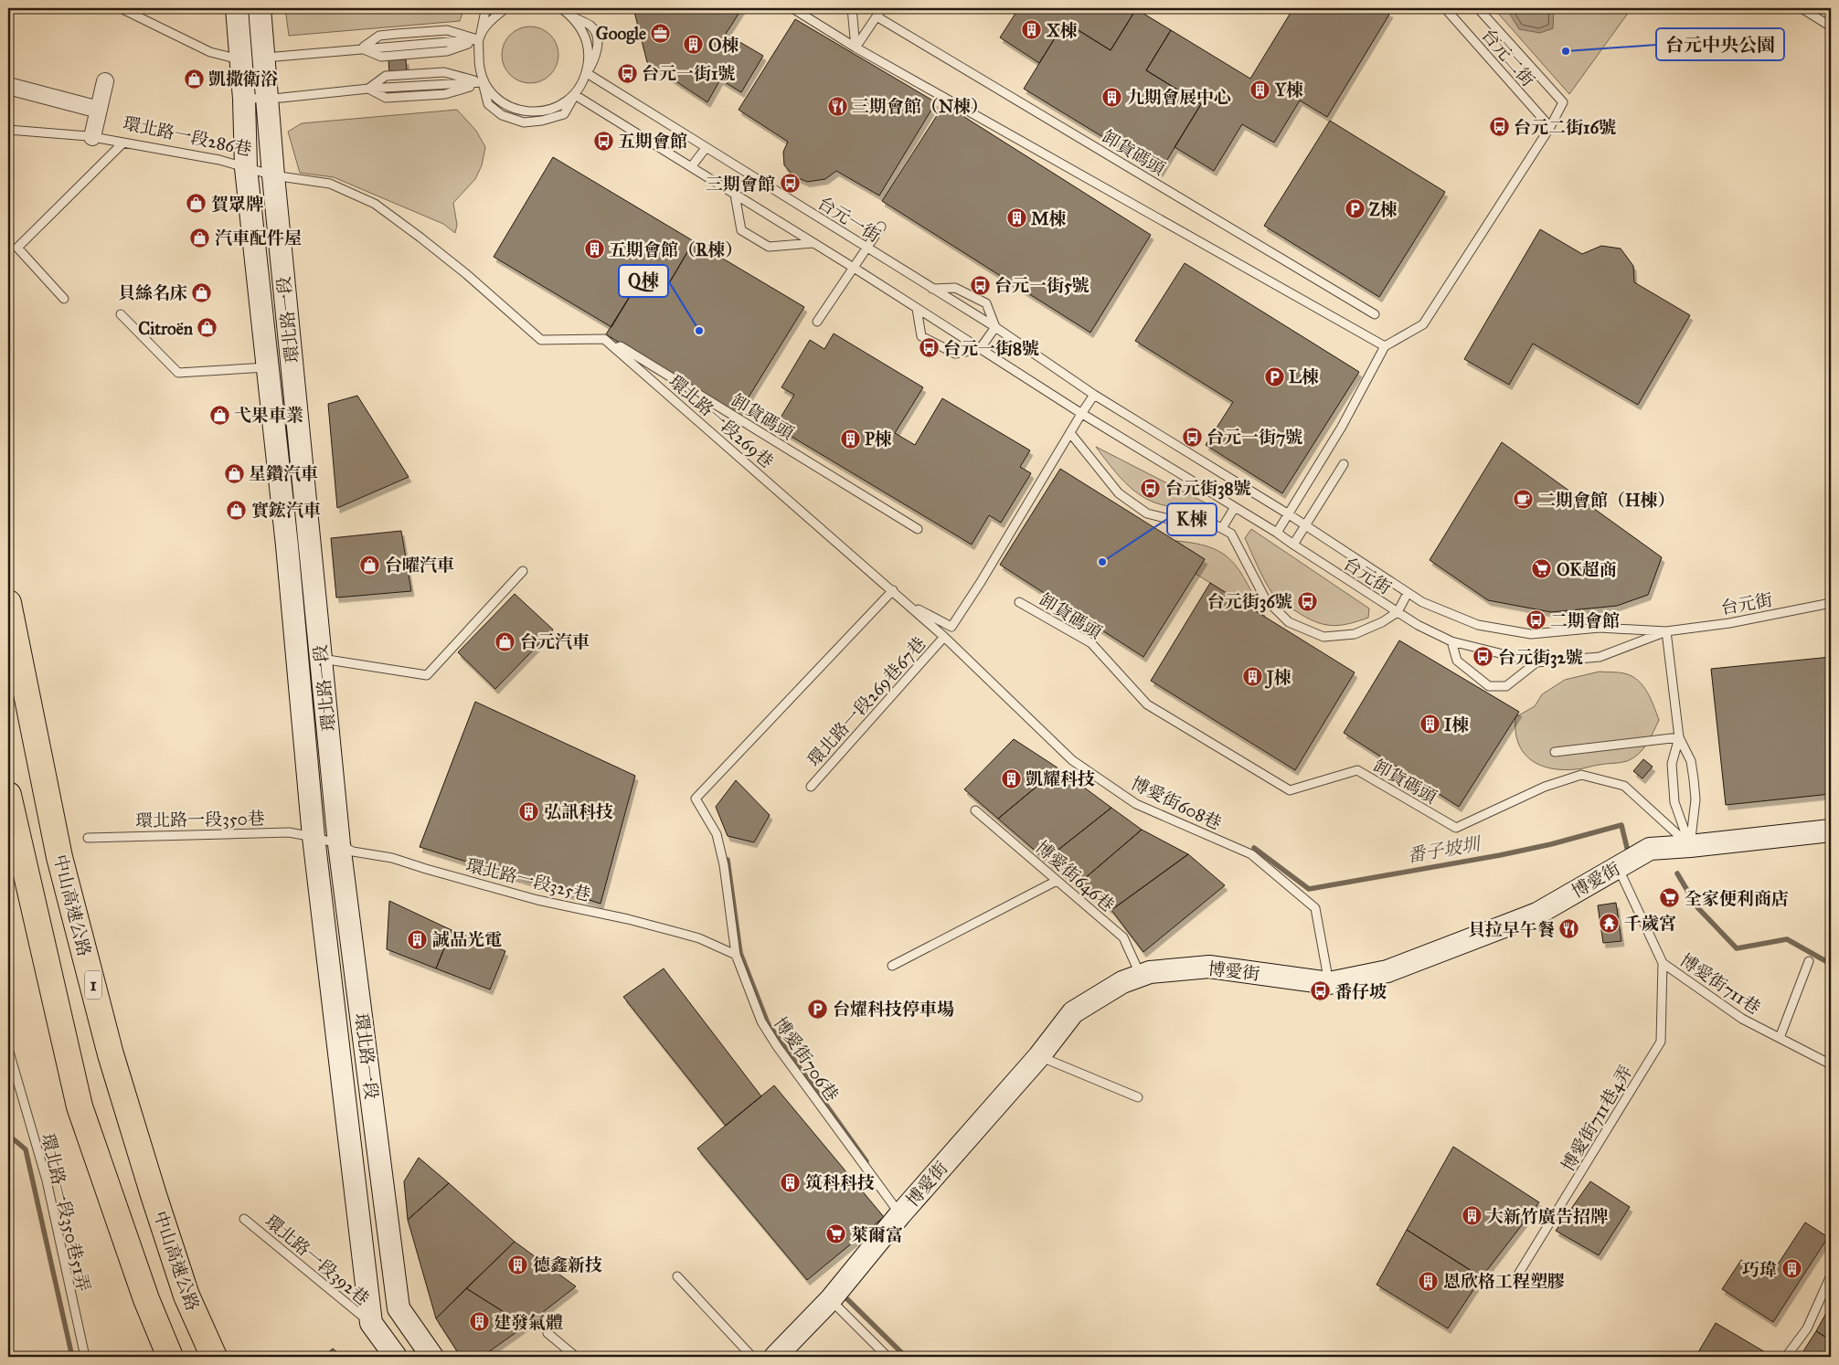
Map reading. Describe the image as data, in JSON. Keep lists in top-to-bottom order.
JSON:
{
  "streets": {
    "highway": ["中山高速公路", "1"],
    "street": ["環北路一段", "博愛街"],
    "lane": [
      "台元二街",
      "環北路一段286巷",
      "卸貨碼頭",
      "台元一街",
      "環北路一段269巷",
      "台元街",
      "環北路一段269巷67巷",
      "博愛街608巷",
      "環北路一段350巷",
      "博愛街646巷",
      "環北路一段325巷",
      "博愛街711巷",
      "博愛街706巷",
      "博愛街711巷4弄",
      "環北路一段350巷51弄",
      "環北路一段392巷"
    ]
  },
  "crossings": [
    ["環北路一段286巷", "環北路一段"],
    ["環北路一段286巷", "環北路一段269巷"],
    ["卸貨碼頭", "環北路一段269巷"],
    ["卸貨碼頭", "博愛街"],
    ["台元一街", "台元街"],
    ["環北路一段", "環北路一段269巷"],
    ["環北路一段", "環北路一段350巷"],
    ["環北路一段", "環北路一段325巷"],
    ["環北路一段", "環北路一段392巷"],
    ["環北路一段269巷", "博愛街608巷"],
    ["環北路一段269巷", "博愛街706巷"],
    ["環北路一段269巷67巷", "博愛街608巷"],
    ["博愛街608巷", "博愛街"],
    ["博愛街608巷", "博愛街706巷"],
    ["環北路一段350巷", "環北路一段325巷"],
    ["博愛街646巷", "博愛街"],
    ["環北路一段325巷", "博愛街706巷"],
    ["博愛街", "博愛街711巷"],
    ["博愛街", "博愛街706巷"],
    ["博愛街711巷", "博愛街711巷4弄"]
  ],
  "water": ["番子坡圳"],
  "places": {
    "building": [
      "X棟",
      "O棟",
      "Y棟",
      "九期會展中心",
      "M棟",
      "五期會館（R棟）",
      "P棟",
      "J棟",
      "I棟",
      "凱耀科技",
      "弘訊科技",
      "誠品光電",
      "筑科科技",
      "大新竹廣告招牌",
      "德鑫新技",
      "巧瑋",
      "恩欣格工程塑膠",
      "建發氣體"
    ],
    "office": ["Google"],
    "other": ["台元中央公園", "Q棟", "K棟"],
    "bus stop": [
      "台元一街1號",
      "台元二街16號",
      "五期會館",
      "三期會館",
      "台元一街5號",
      "台元一街8號",
      "台元一街7號",
      "台元街38號",
      "台元街36號",
      "二期會館",
      "台元街32號",
      "番仔坡"
    ],
    "shop": [
      "凱撒衛浴",
      "賀眾牌",
      "汽車配件屋",
      "貝絲名床",
      "Citroën",
      "弋果車業",
      "星鑽汽車",
      "實鋐汽車",
      "台曜汽車",
      "台元汽車"
    ],
    "restaurant": ["三期會館（N棟）", "貝拉早午餐"],
    "parking": ["Z棟", "L棟", "台燿科技停車場"],
    "cafe": ["二期會館（H棟）"],
    "supermarket": ["OK超商", "全家便利商店", "萊爾富"],
    "temple": ["千歲宮"]
  }
}
